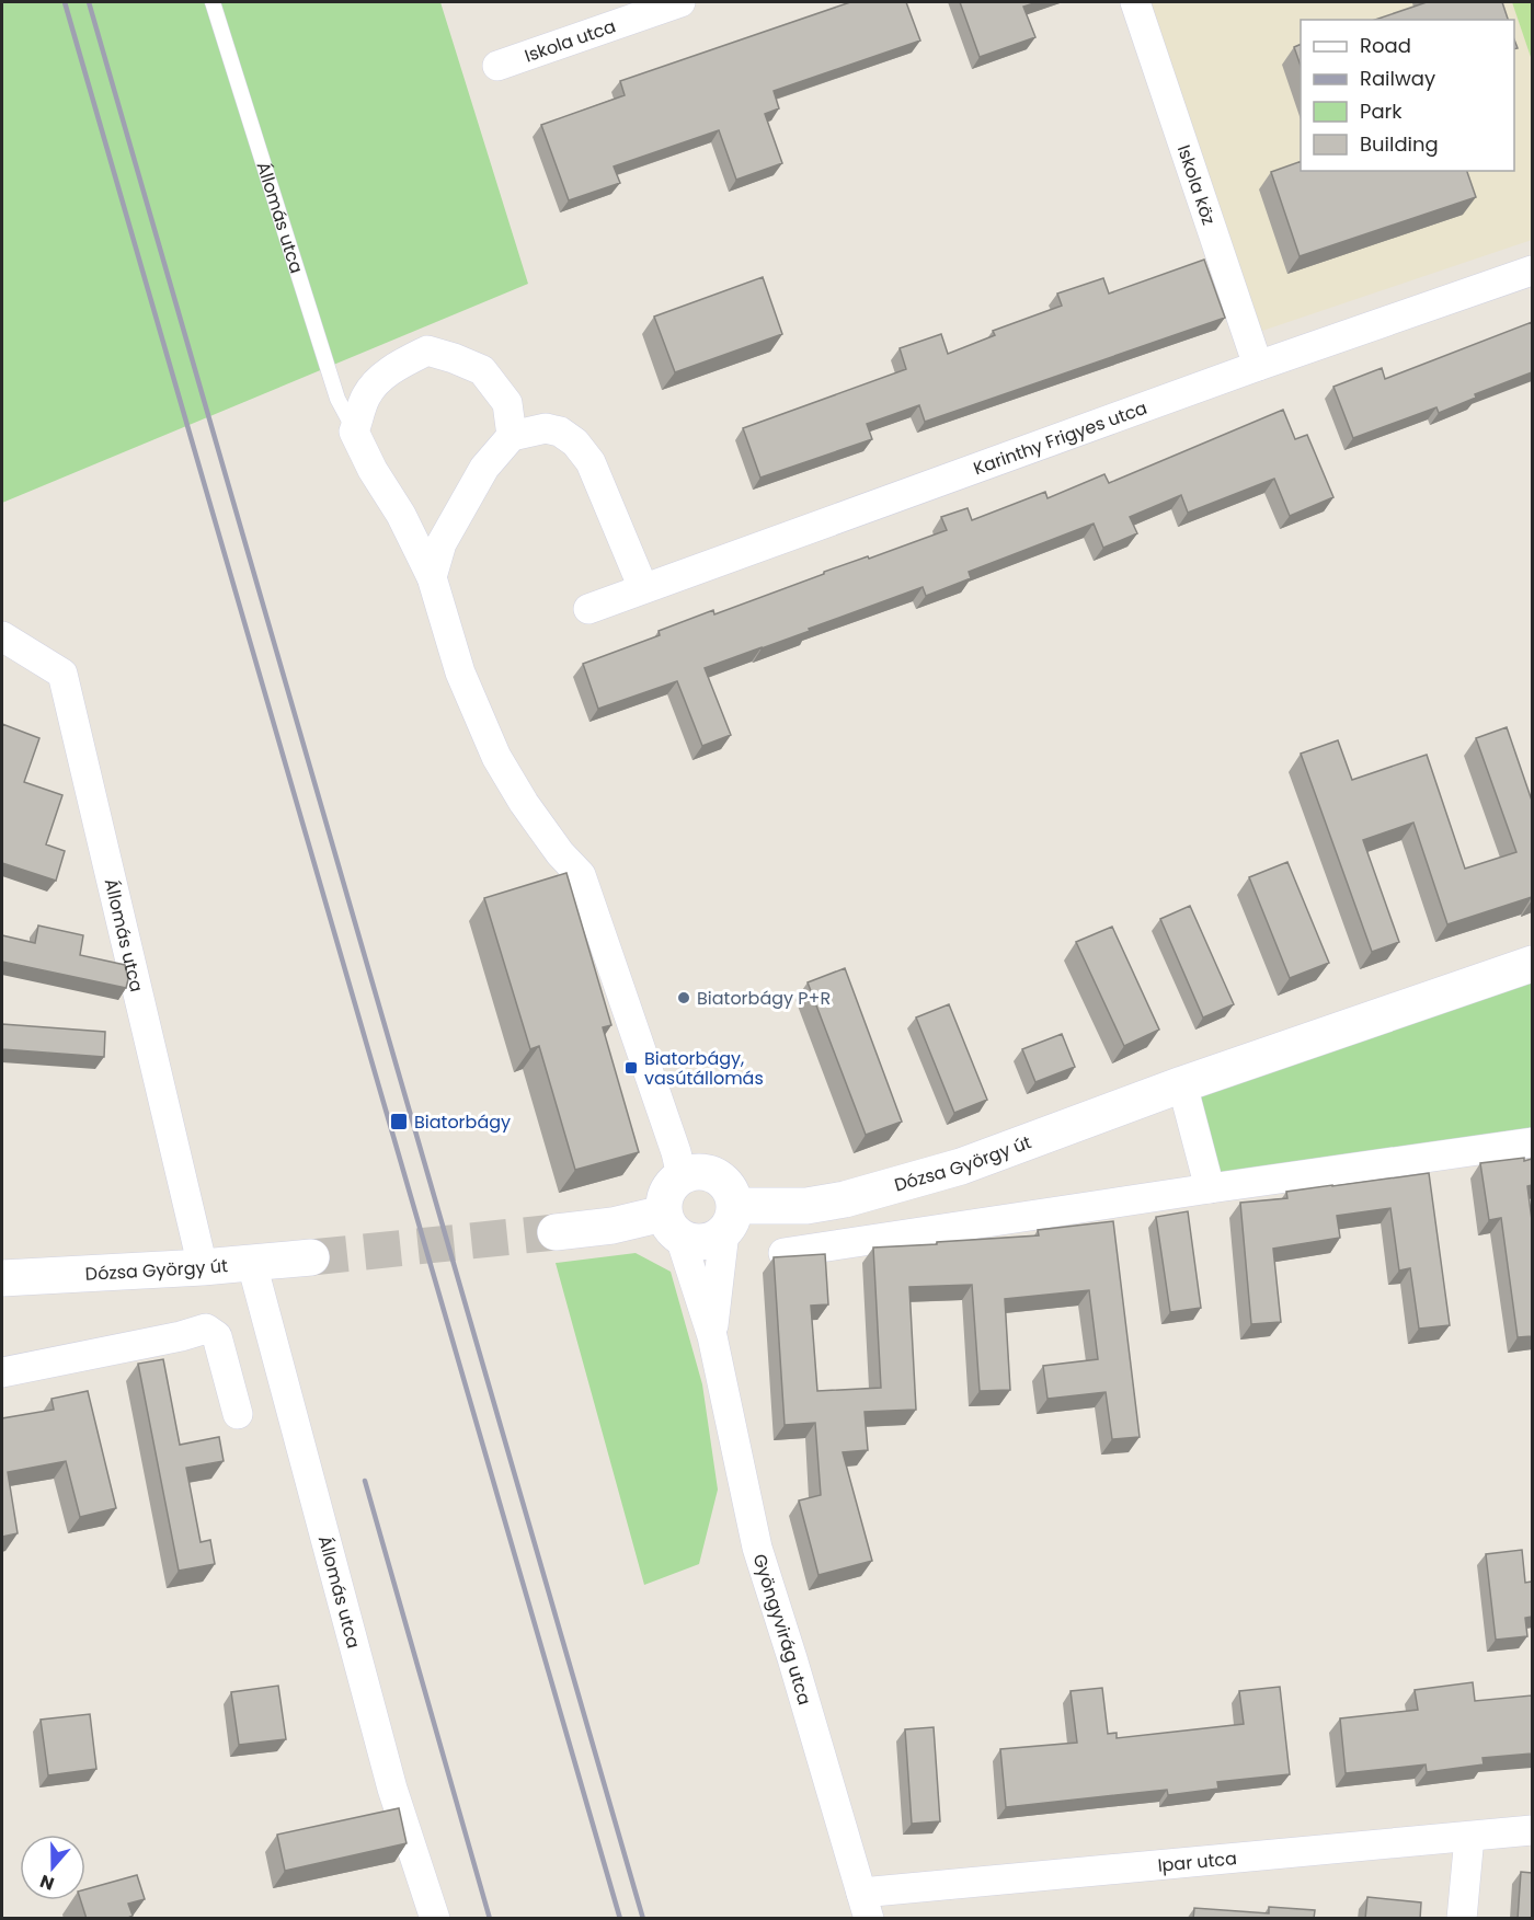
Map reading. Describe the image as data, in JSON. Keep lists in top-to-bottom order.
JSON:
{
  "streets": {
    "street": [
      "Iskola utca",
      "Iskola köz",
      "Állomás utca",
      "Karinthy Frigyes utca",
      "Dózsa György út",
      "Gyöngyvirág utca",
      "Ipar utca"
    ]
  },
  "crossings": [
    ["Iskola köz", "Karinthy Frigyes utca"],
    ["Állomás utca", "Dózsa György út"],
    ["Állomás utca", "Gyöngyvirág utca"],
    ["Dózsa György út", "Gyöngyvirág utca"],
    ["Gyöngyvirág utca", "Ipar utca"]
  ],
  "places": {
    "other": ["Biatorbágy P+R"],
    "transit": ["Biatorbágy, vasútállomás", "Biatorbágy"]
  },
  "legend": [
    "Road",
    "Railway",
    "Park",
    "Building"
  ],
  "north": "bottom"
}
